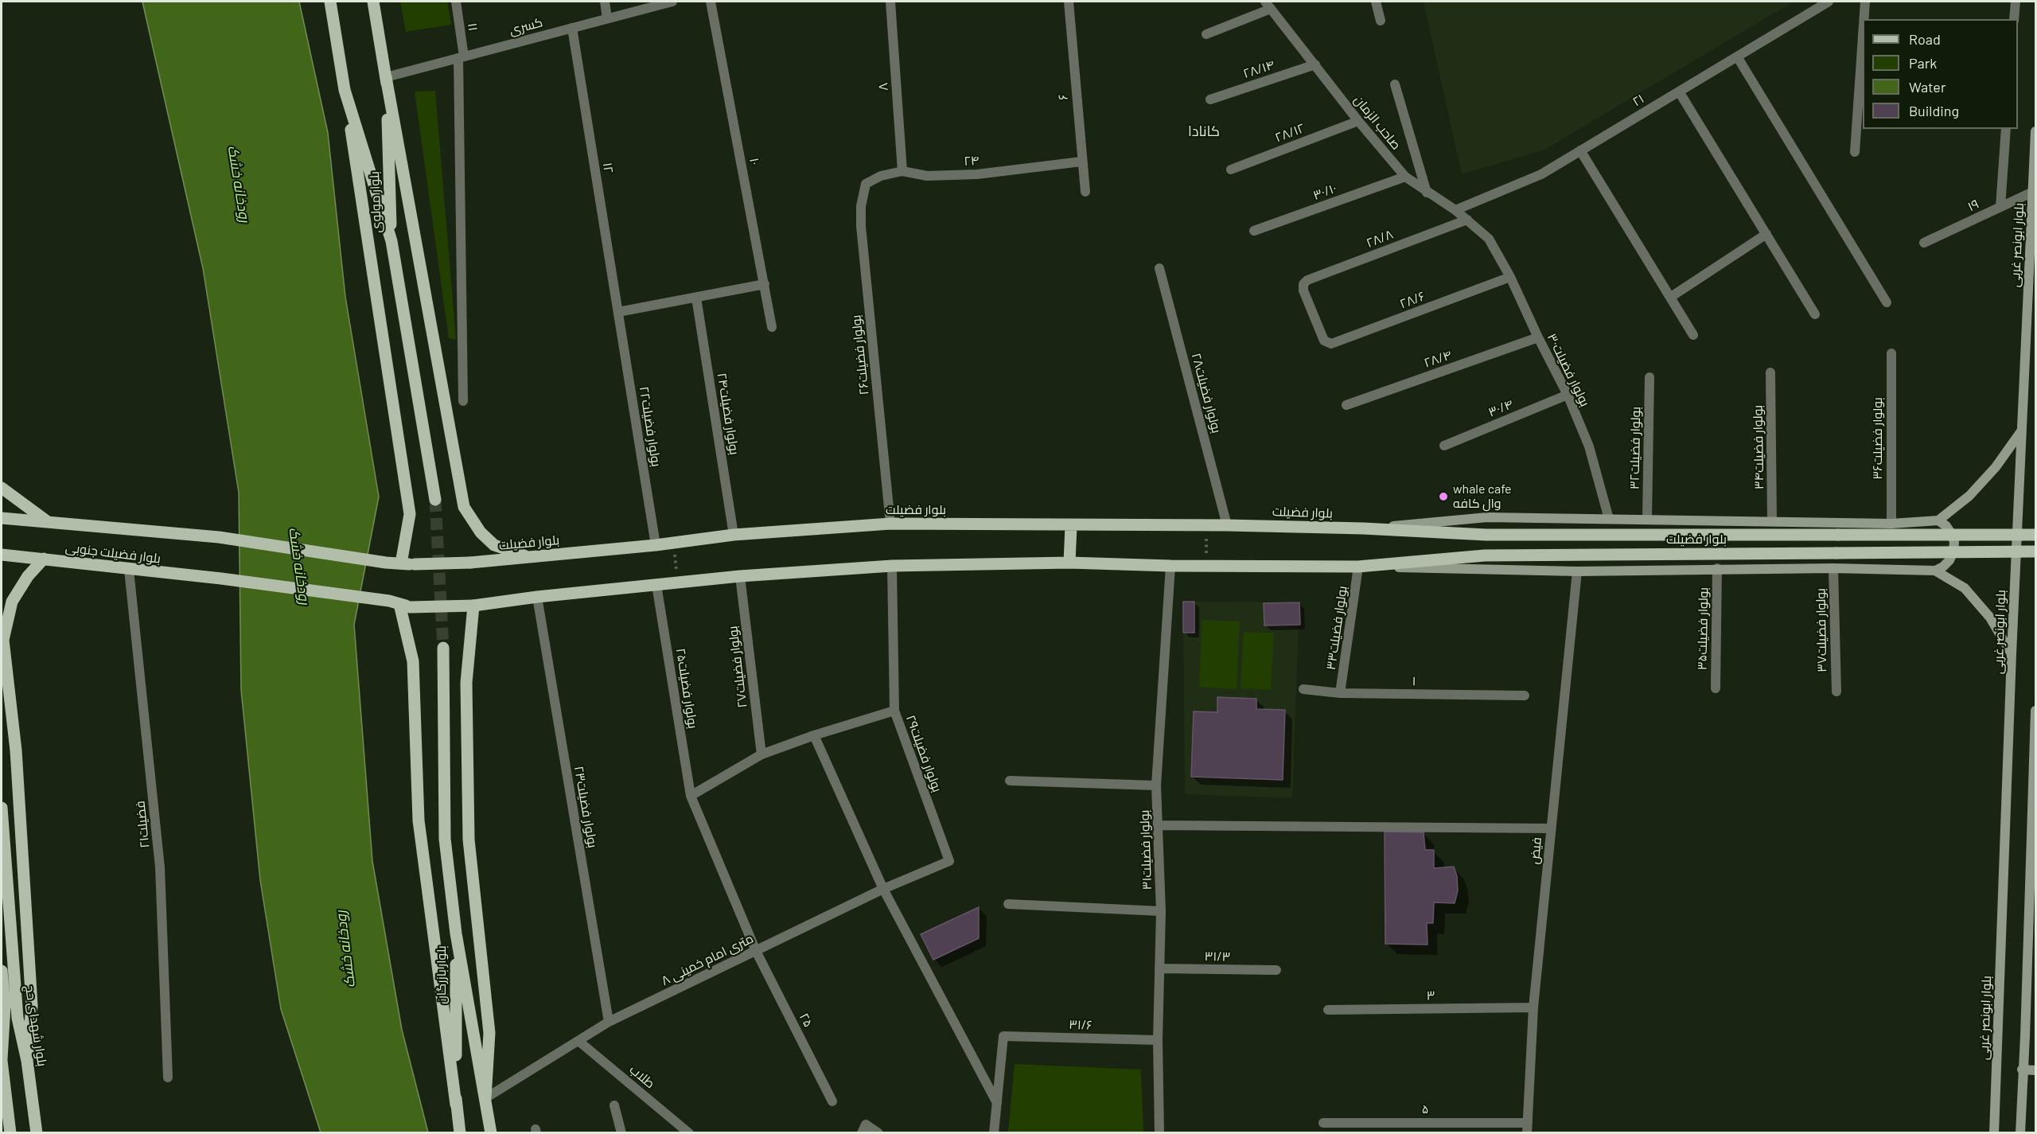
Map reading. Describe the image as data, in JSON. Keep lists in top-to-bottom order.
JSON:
{
  "streets": {
    "main road": [
      "بلوار مولوی",
      "بلوار ابونصر غربی",
      "بلوار فضیلت",
      "بلوار فضیلت جنوبی",
      "بلوار بازرگان",
      "بلوار شهدای حج"
    ],
    "street": [
      "کسری",
      "۱۱",
      "۲۸/۱۴",
      "۸",
      "۶",
      "۲۱",
      "صاحب الزمان",
      "۲۸/۱۲",
      "۲۴",
      "۱۰",
      "۱۲",
      "۳۰/۱۰",
      "۱۹",
      "۲۸/۸",
      "۲۸/۶",
      "بولوار فضیلت۲۶",
      "۲۸/۴",
      "بولوار فضیلت۳۰",
      "بولوار فضیلت۲۸",
      "۳۰/۴",
      "بولوار فضیلت۲۴",
      "بولوار فضیلت۲۲",
      "بولوار فضیلت۳۶",
      "بولوار فضیلت۳۴",
      "بولوار فضیلت۳۲",
      "بولوار فضیلت۳۳",
      "بولوار فضیلت۳۵",
      "بولوار فضیلت۳۷",
      "بولوار فضیلت۲۷",
      "۱",
      "بولوار فضیلت۲۵",
      "بولوار فضیلت۲۹",
      "بولوار فضیلت۲۳",
      "فضیلت۲۱",
      "بولوار فضیلت۳۱",
      "فیض",
      "۳۱/۳",
      "۸ متری امام خمینی",
      "۳",
      "۲۵",
      "۳۱/۶",
      "طلاب",
      "۵"
    ]
  },
  "crossings": [
    ["کسری", "۱۱"],
    ["کسری", "۱۲"],
    ["کسری", "بلوار مولوی"],
    ["۲۸/۱۴", "صاحب الزمان"],
    ["۸", "۲۴"],
    ["۶", "۲۴"],
    ["۲۱", "صاحب الزمان"],
    ["صاحب الزمان", "۲۸/۱۲"],
    ["صاحب الزمان", "۳۰/۱۰"],
    ["صاحب الزمان", "۲۸/۸"],
    ["صاحب الزمان", "بولوار فضیلت۳۰"],
    ["۲۴", "بولوار فضیلت۲۶"],
    ["۱۲", "بولوار فضیلت۲۲"],
    ["۱۹", "بلوار ابونصر غربی"],
    ["۲۸/۸", "۲۸/۶"],
    ["۲۸/۶", "بولوار فضیلت۳۰"],
    ["بولوار فضیلت۲۶", "بلوار فضیلت"],
    ["۲۸/۴", "بولوار فضیلت۳۰"],
    ["بولوار فضیلت۳۰", "۳۰/۴"],
    ["بولوار فضیلت۳۰", "بلوار فضیلت"],
    ["بولوار فضیلت۲۸", "بلوار فضیلت"],
    ["بولوار فضیلت۲۴", "بلوار فضیلت"],
    ["بولوار فضیلت۲۲", "بلوار فضیلت"],
    ["بولوار فضیلت۳۶", "بلوار فضیلت"],
    ["بولوار فضیلت۳۴", "بلوار فضیلت"],
    ["بولوار فضیلت۳۲", "بلوار فضیلت"],
    ["بلوار فضیلت", "بلوار فضیلت جنوبی"],
    ["بلوار فضیلت", "بولوار فضیلت۳۳"],
    ["بلوار فضیلت", "بولوار فضیلت۳۵"],
    ["بلوار فضیلت", "بولوار فضیلت۳۷"],
    ["بلوار فضیلت", "بولوار فضیلت۲۷"],
    ["بلوار فضیلت", "بولوار فضیلت۲۵"],
    ["بلوار فضیلت", "بولوار فضیلت۲۹"],
    ["بلوار فضیلت", "بولوار فضیلت۲۳"],
    ["بلوار فضیلت", "بولوار فضیلت۳۱"],
    ["بلوار فضیلت", "فیض"],
    ["بلوار فضیلت جنوبی", "فضیلت۲۱"],
    ["بولوار فضیلت۳۳", "۱"],
    ["بولوار فضیلت۲۵", "۸ متری امام خمینی"],
    ["بولوار فضیلت۲۵", "۲۵"],
    ["بولوار فضیلت۲۹", "۸ متری امام خمینی"],
    ["بولوار فضیلت۲۳", "۸ متری امام خمینی"],
    ["بولوار فضیلت۳۱", "۳۱/۳"],
    ["بولوار فضیلت۳۱", "۳۱/۶"],
    ["فیض", "۳"],
    ["فیض", "۵"],
    ["۸ متری امام خمینی", "بلوار بازرگان"],
    ["۸ متری امام خمینی", "۲۵"],
    ["۸ متری امام خمینی", "طلاب"]
  ],
  "districts": ["کانادا"],
  "water": ["رودخانه خشک"],
  "places": ["whale cafe وال کافه"],
  "legend": [
    "Road",
    "Park",
    "Water",
    "Building"
  ]
}
